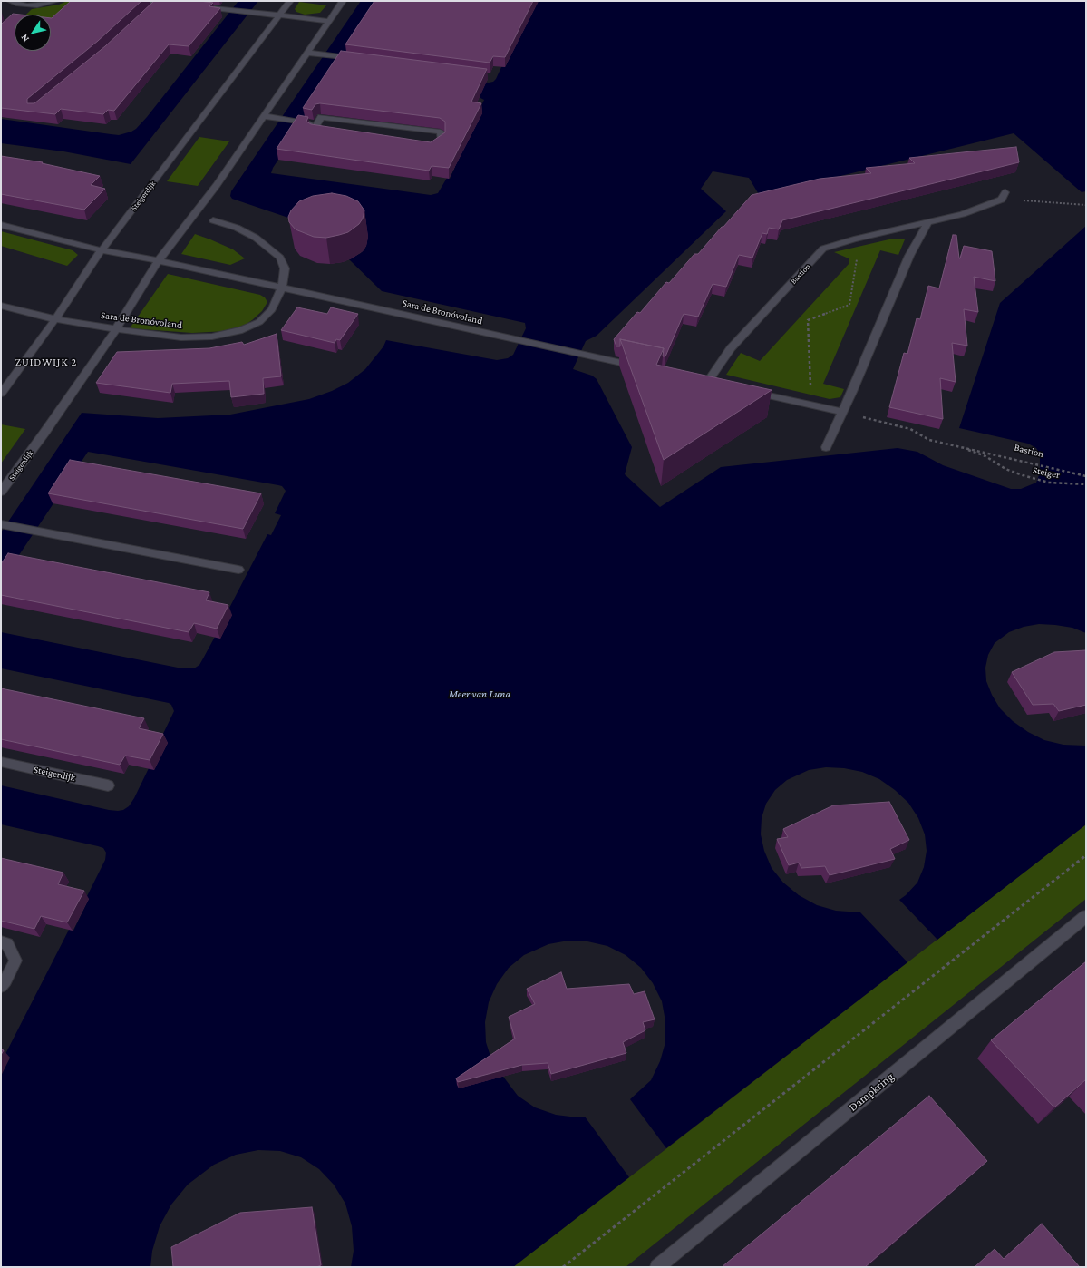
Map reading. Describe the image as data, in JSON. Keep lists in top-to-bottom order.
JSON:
{
  "streets": {
    "street": [
      "Steigerdijk",
      "Bastion",
      "Sara de Bronóvoland",
      "Dampkring"
    ],
    "path": ["Steiger"]
  },
  "crossings": [
    ["Steigerdijk", "Sara de Bronóvoland"],
    ["Bastion", "Steiger"]
  ],
  "districts": ["ZUIDWIJK 2"],
  "water": ["Meer van Luna"],
  "north": "bottom left"
}
